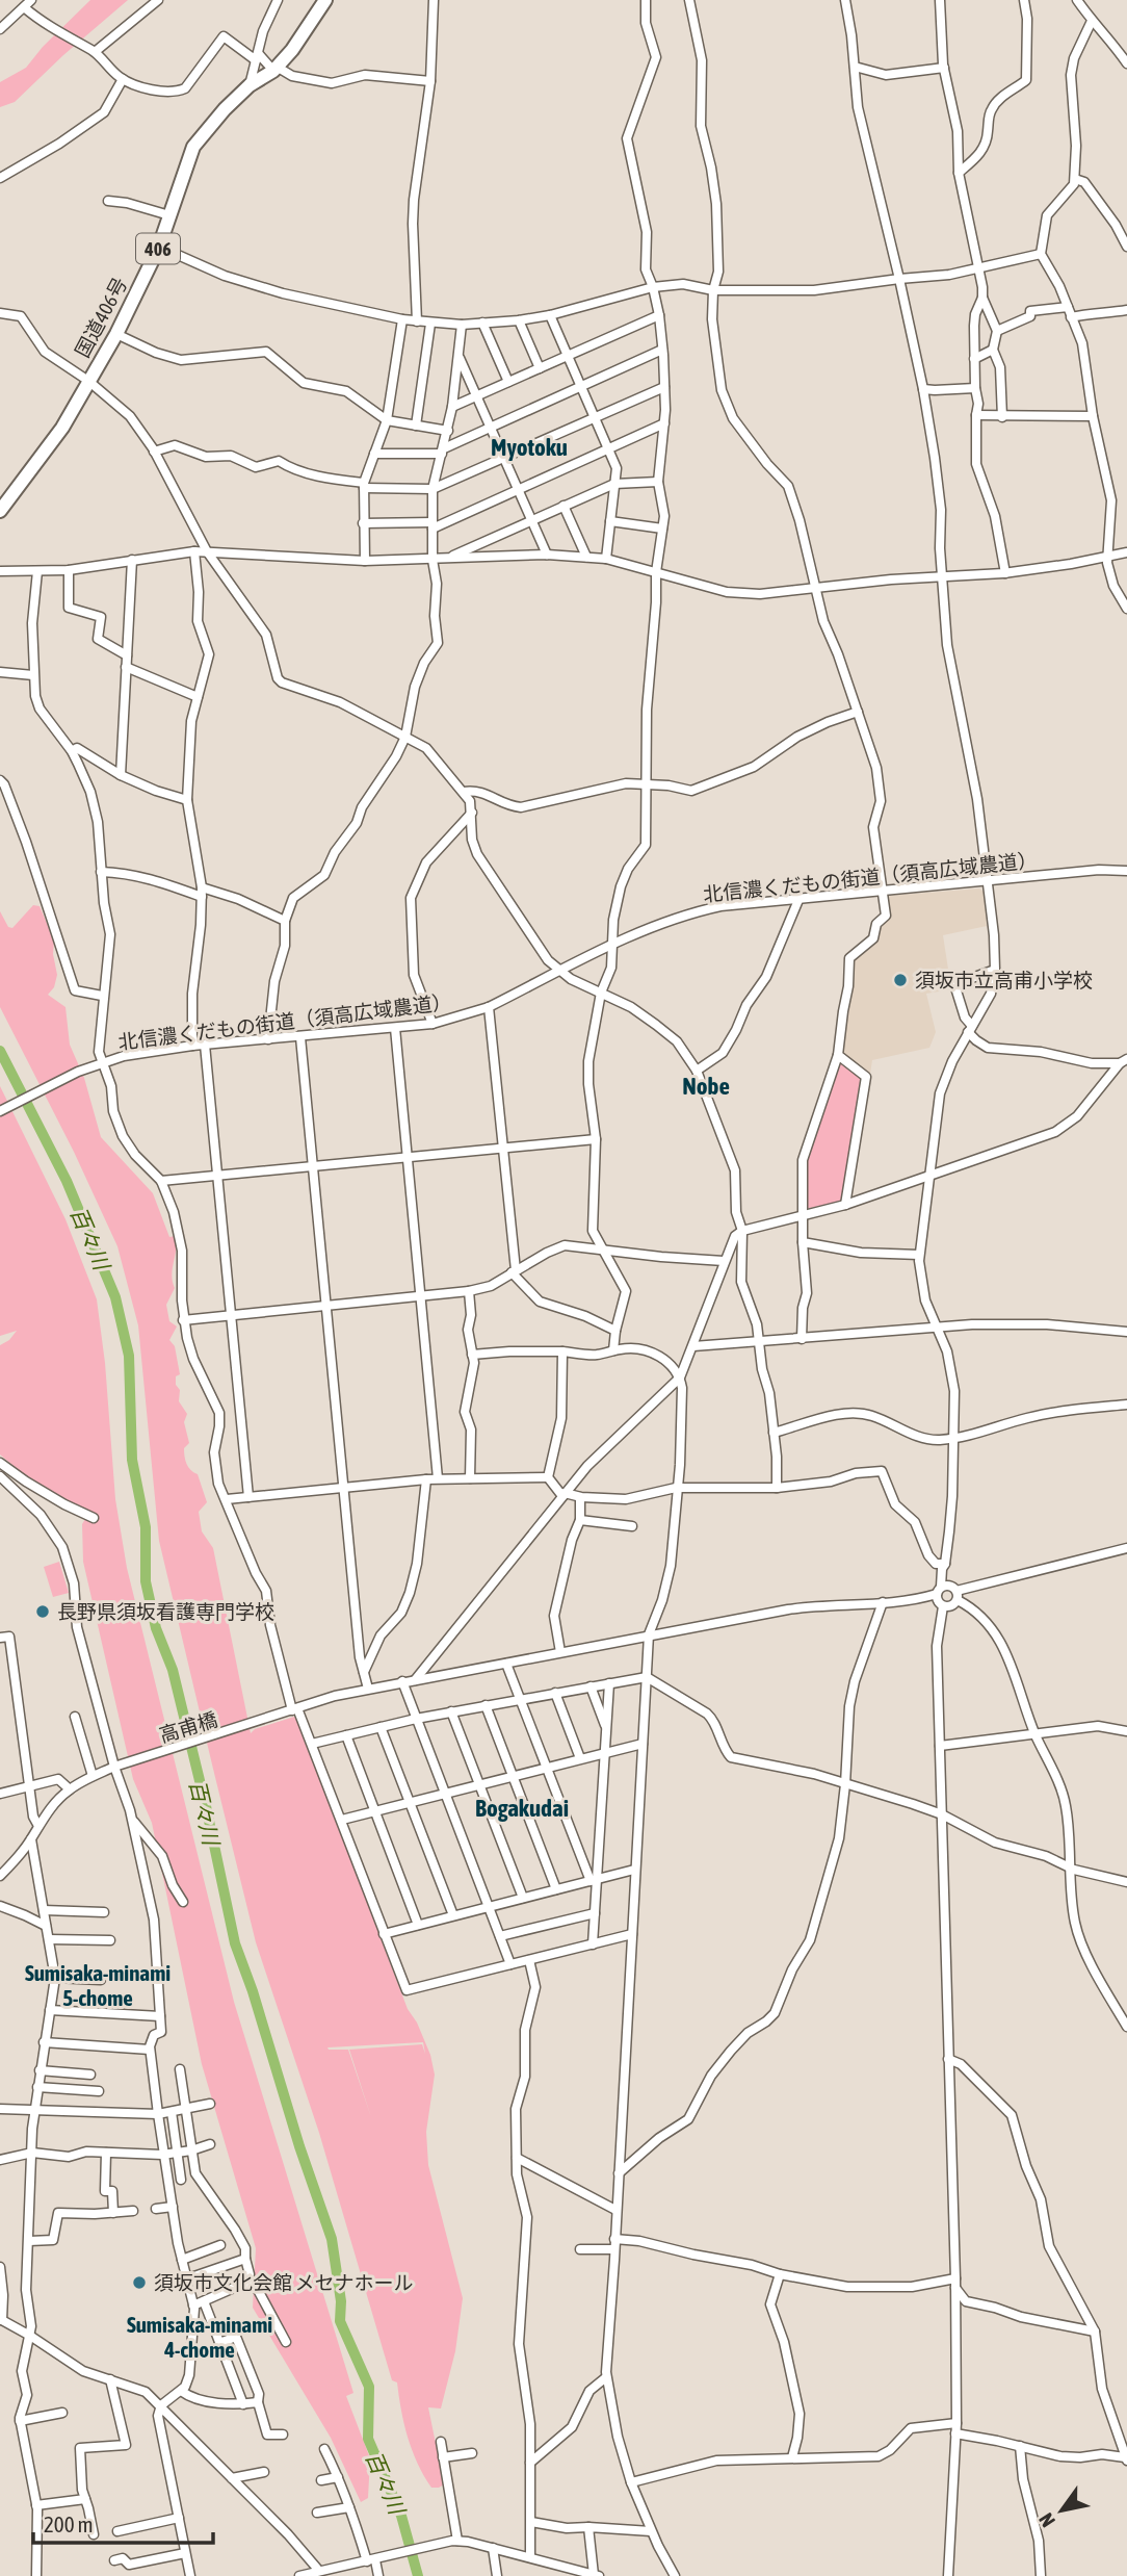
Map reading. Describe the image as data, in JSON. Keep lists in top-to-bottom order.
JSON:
{
  "streets": {
    "highway": ["406", "国道406号"],
    "street": ["北信濃くだもの街道（須高広域農道）", "高甫橋"]
  },
  "districts": [
    "Myotoku",
    "Nobe",
    "Bogakudai",
    "Sumisaka-minami 5-chome",
    "Sumisaka-minami 4-chome"
  ],
  "water": ["百々川"],
  "places": ["須坂市立高甫小学校", "長野県須坂看護専門学校", "須坂市文化会館 メセナホール"],
  "scale_bar": "200 m",
  "north": "bottom left"
}
